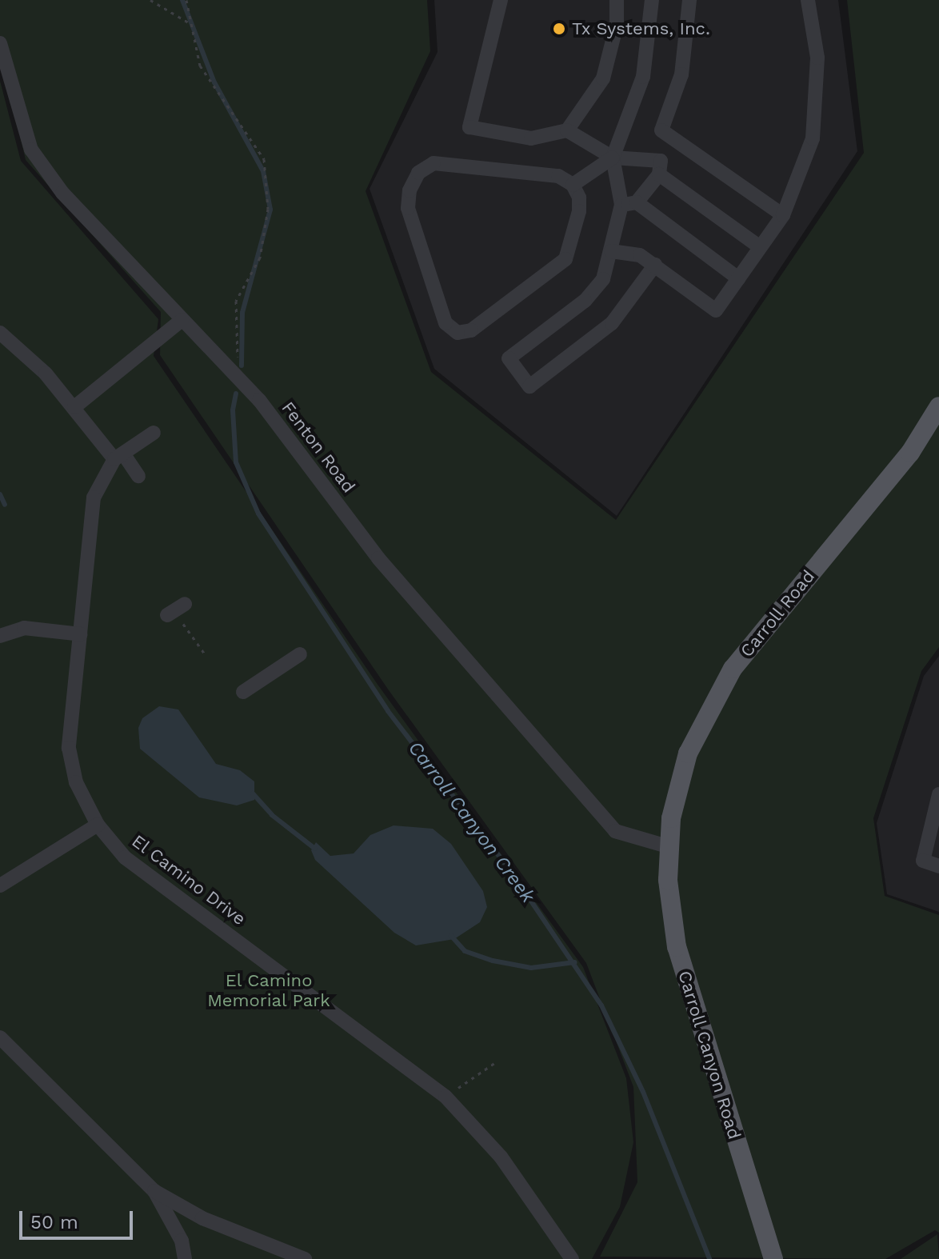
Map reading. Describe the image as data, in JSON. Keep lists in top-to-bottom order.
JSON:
{
  "streets": {
    "main road": ["Carroll Road", "Carroll Canyon Road"],
    "street": ["Fenton Road", "El Camino Drive"]
  },
  "crossings": [
    ["Fenton Road", "Carroll Road"],
    ["Fenton Road", "Carroll Canyon Road"],
    ["Carroll Road", "Carroll Canyon Road"]
  ],
  "water": ["Carroll Canyon Creek"],
  "parks": ["El Camino Memorial Park"],
  "places": ["Tx Systems, Inc."],
  "scale_bar": "50 m"
}
